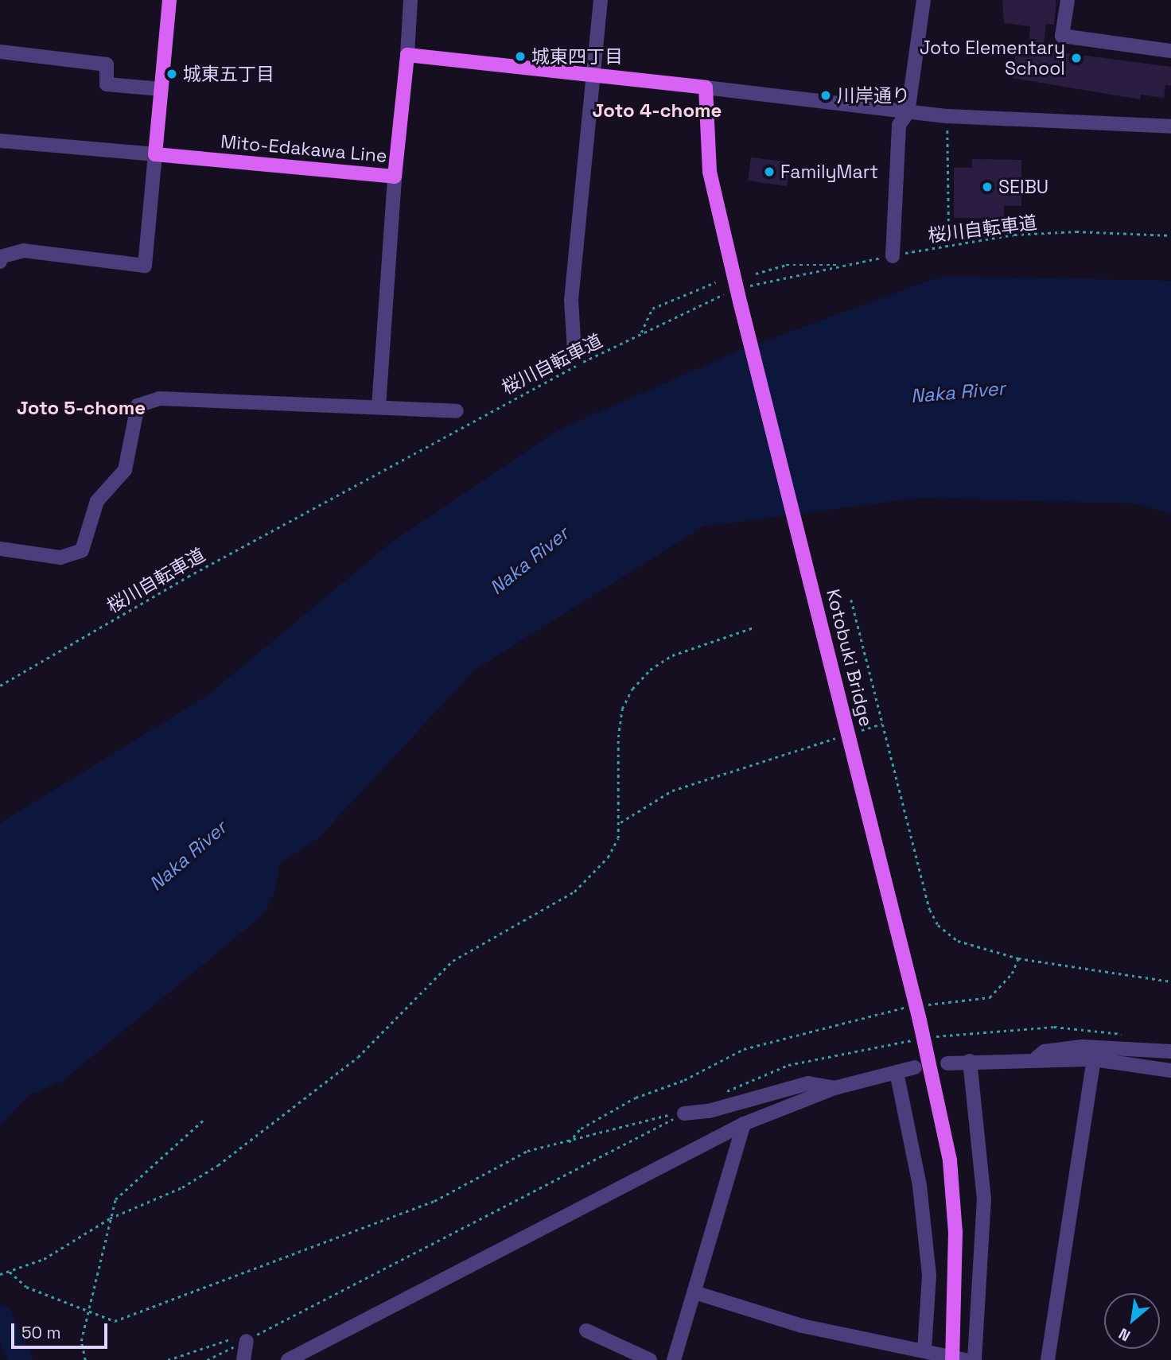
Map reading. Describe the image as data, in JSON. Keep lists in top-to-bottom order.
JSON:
{
  "streets": {
    "main road": ["Mito-Edakawa Line", "Kotobuki Bridge"],
    "path": ["桜川自転車道"]
  },
  "crossings": [
    ["桜川自転車道", "Kotobuki Bridge"]
  ],
  "districts": ["Joto 4-chome", "Joto 5-chome"],
  "water": ["Naka River"],
  "places": [
    "城東四丁目",
    "Joto Elementary School",
    "城東五丁目",
    "川岸通り",
    "FamilyMart",
    "SEIBU"
  ],
  "scale_bar": "50 m",
  "north": "bottom left"
}
